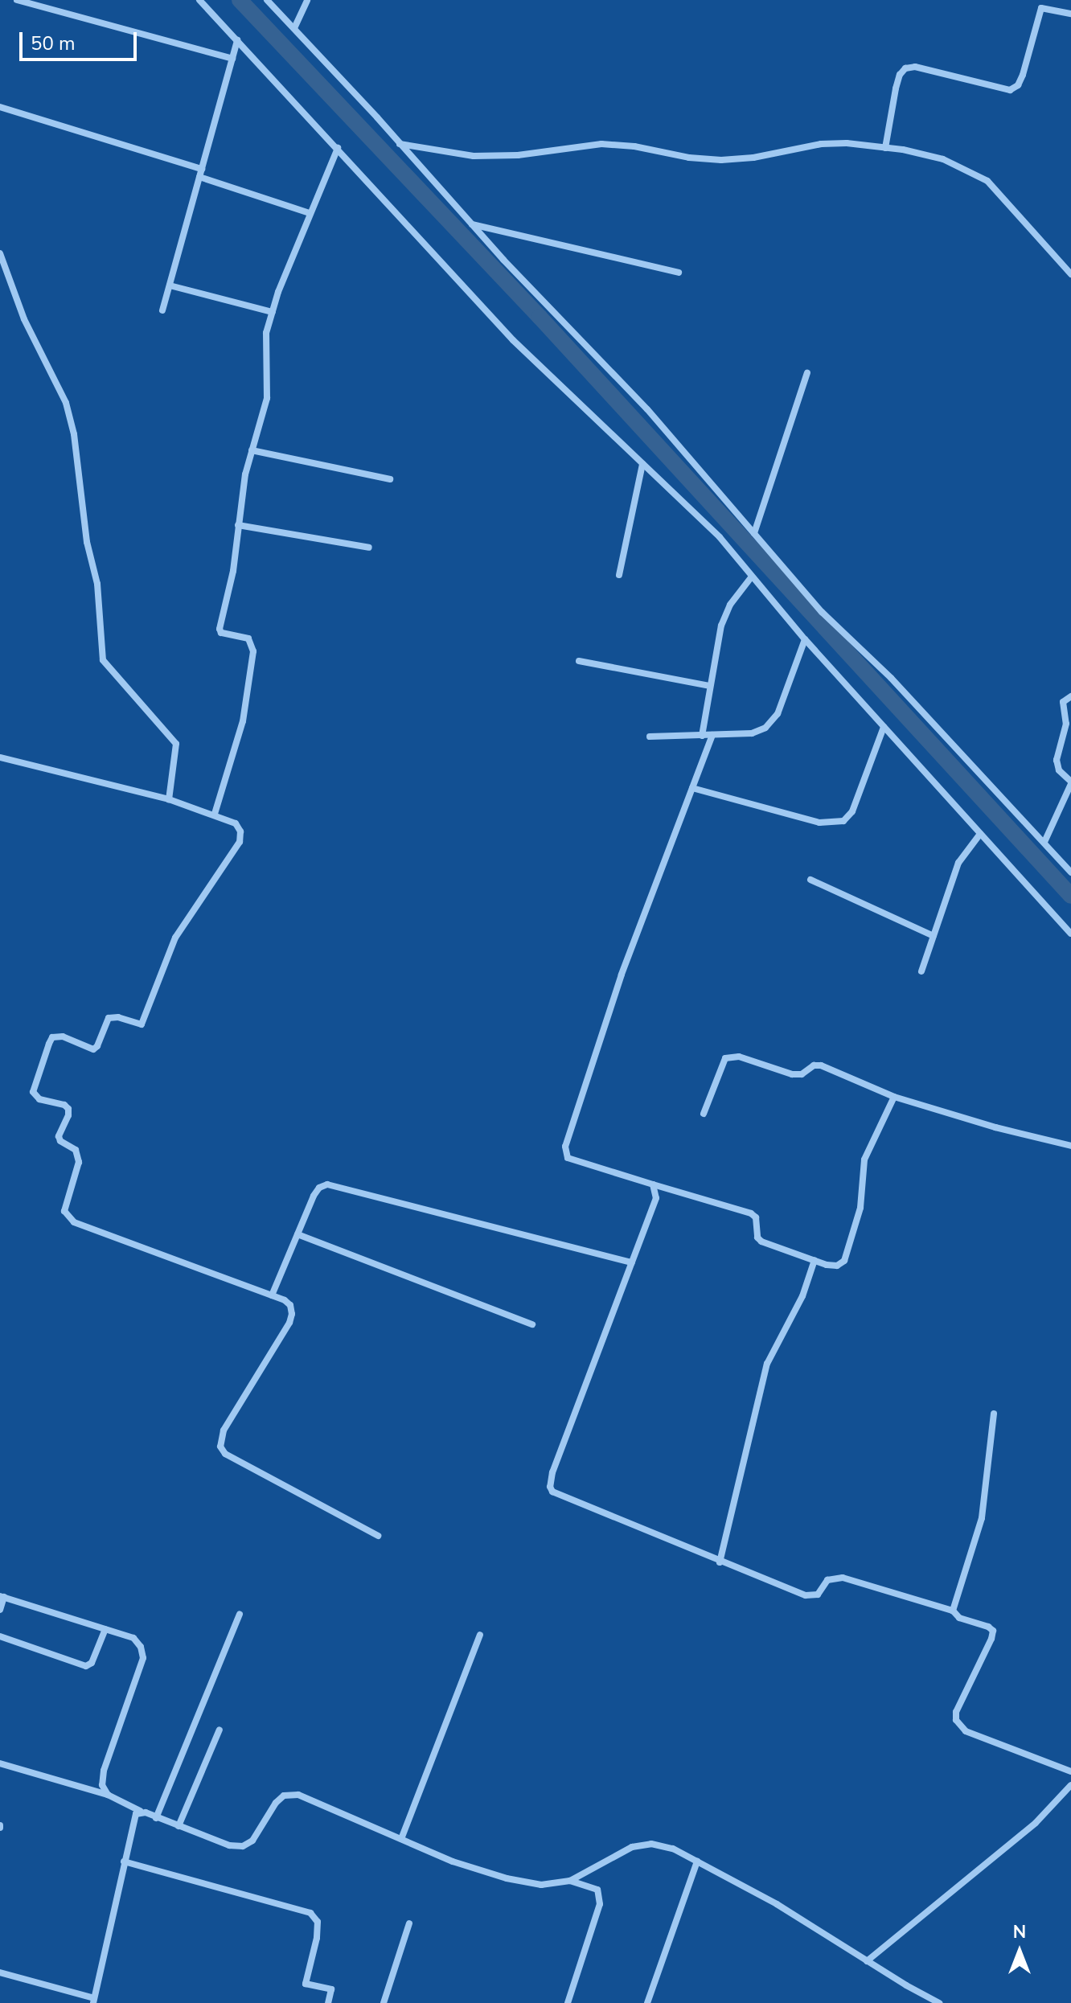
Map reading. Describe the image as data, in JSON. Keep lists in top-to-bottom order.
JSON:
{
  "scale_bar": "50 m",
  "north": "top"
}
